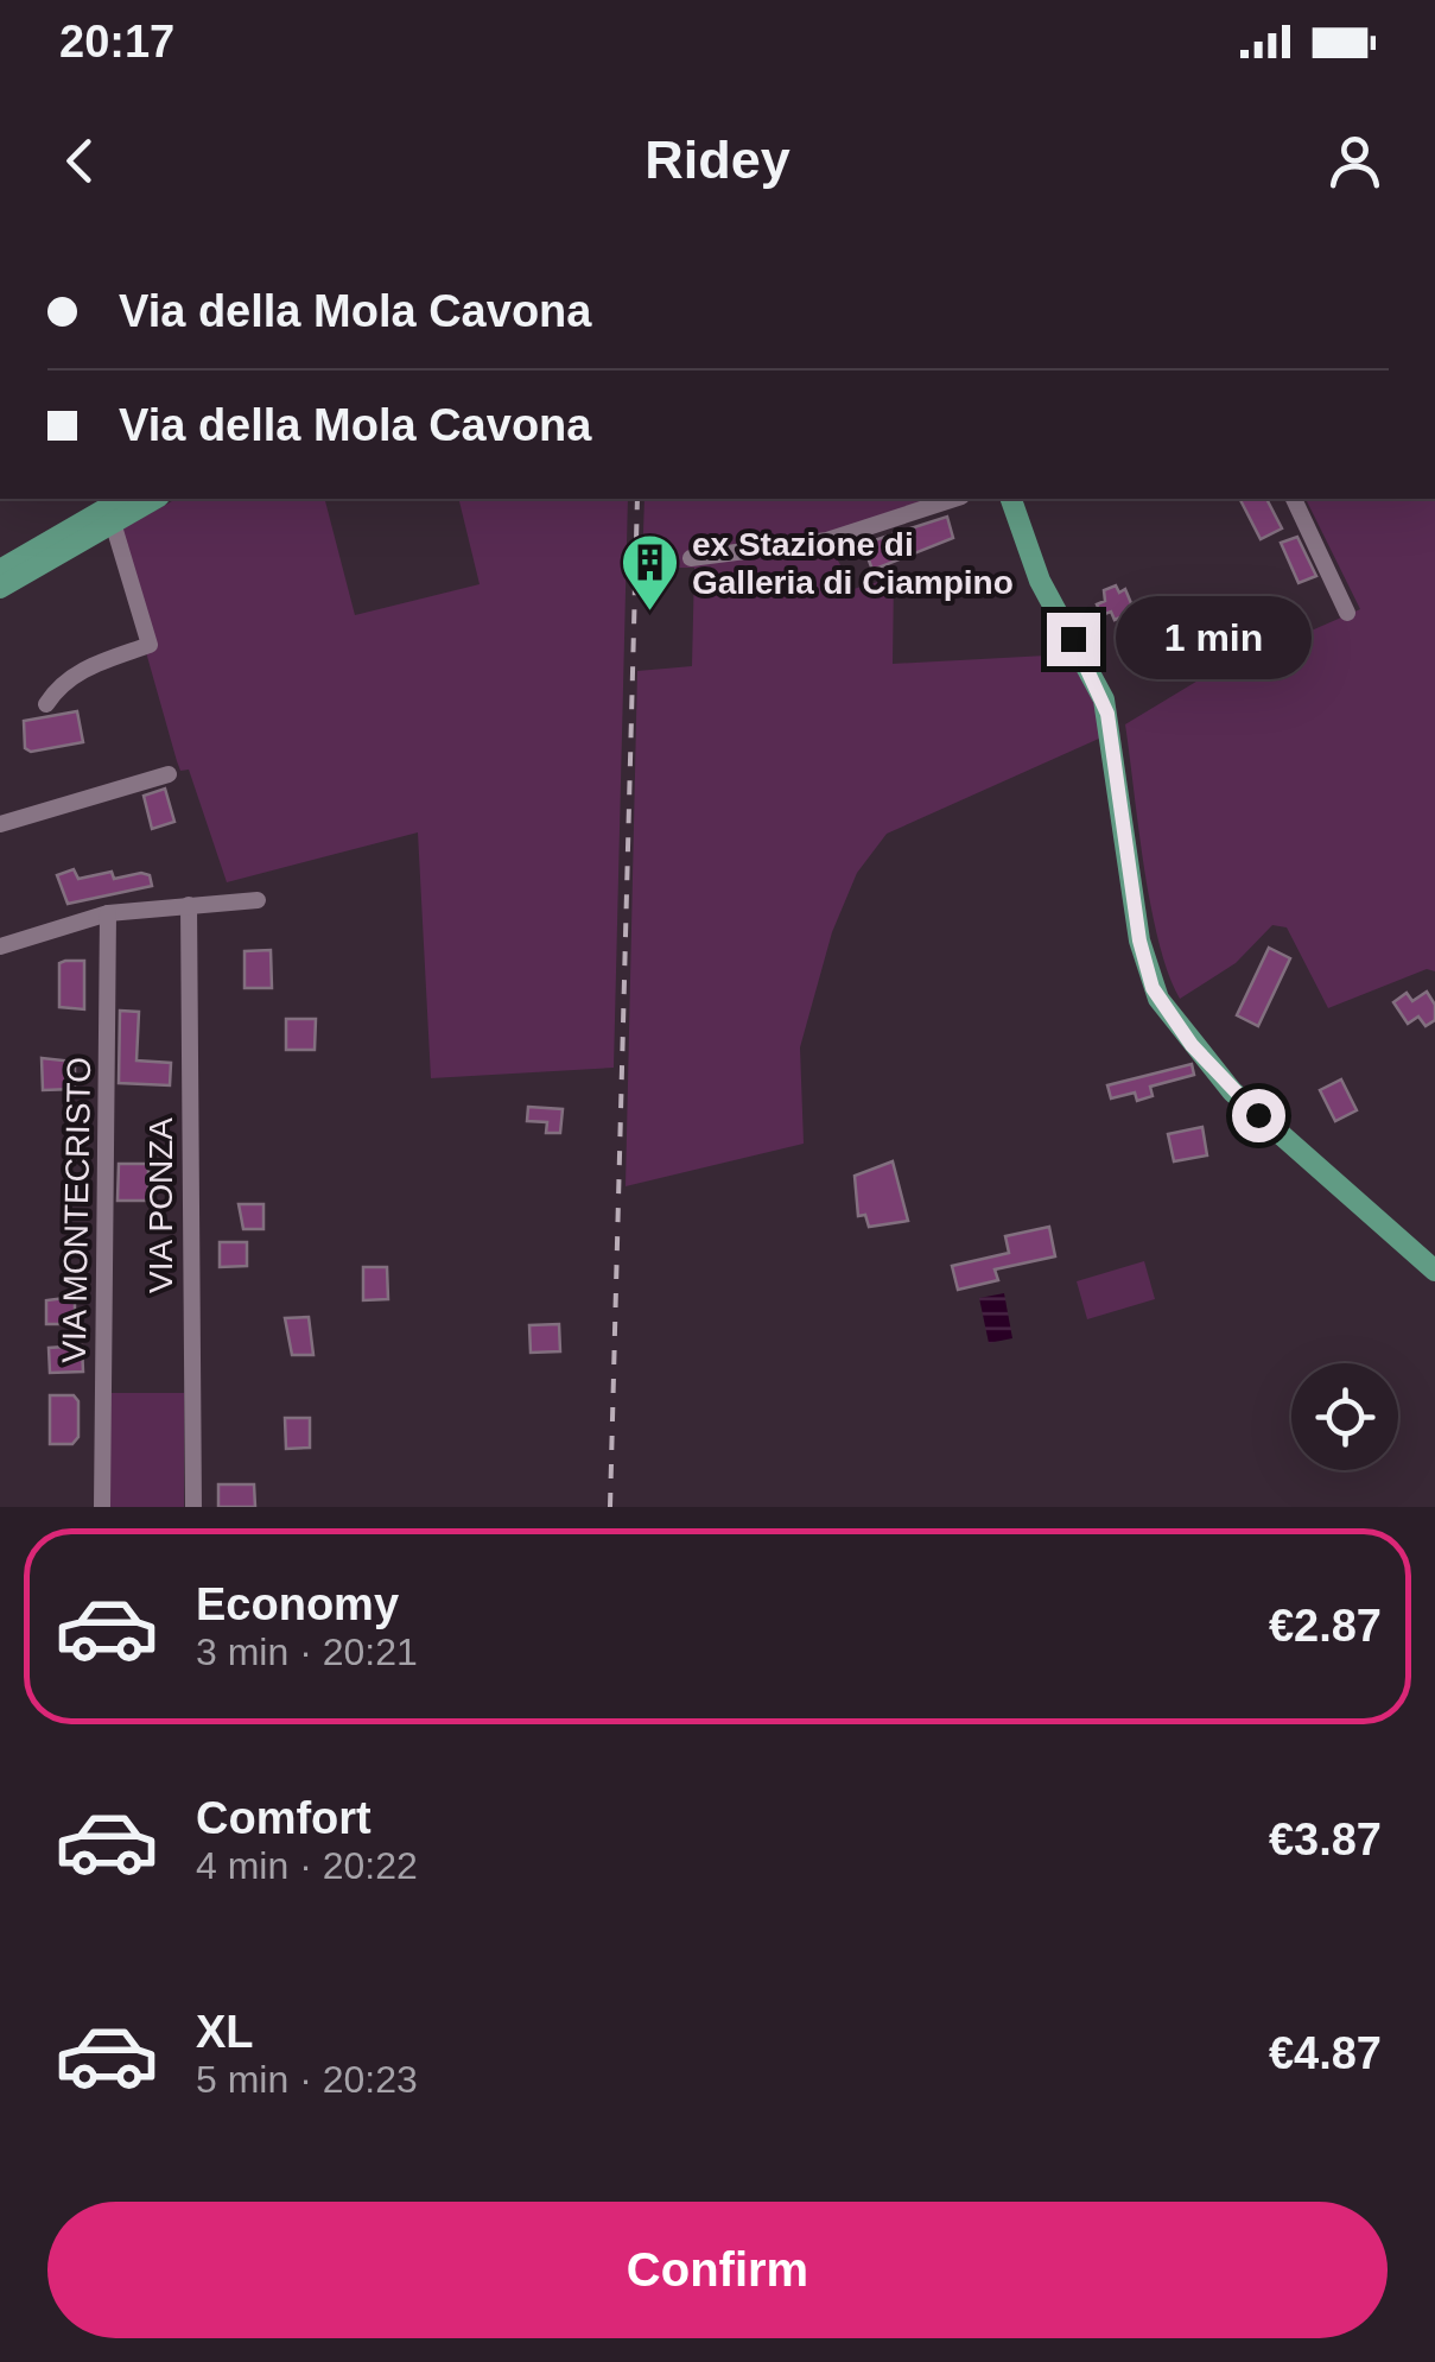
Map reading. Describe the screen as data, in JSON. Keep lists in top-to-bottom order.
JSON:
{
  "streets": {
    "street": ["VIA PONZA", "VIA MONTECRISTO"]
  },
  "places": {
    "building": ["ex Stazione di Galleria di Ciampino"]
  },
  "page": {
    "status": "20:17",
    "header": "Ridey",
    "banner": ["Via della Mola Cavona", "Via della Mola Cavona"],
    "bubble": "1 min",
    "list": [
      {
        "name": "Economy",
        "note": "3 min · 20:21",
        "value": "€2.87"
      },
      {
        "name": "Comfort",
        "note": "4 min · 20:22",
        "value": "€3.87"
      },
      {
        "name": "XL",
        "note": "5 min · 20:23",
        "value": "€4.87"
      }
    ],
    "buttons": "Confirm"
  }
}
